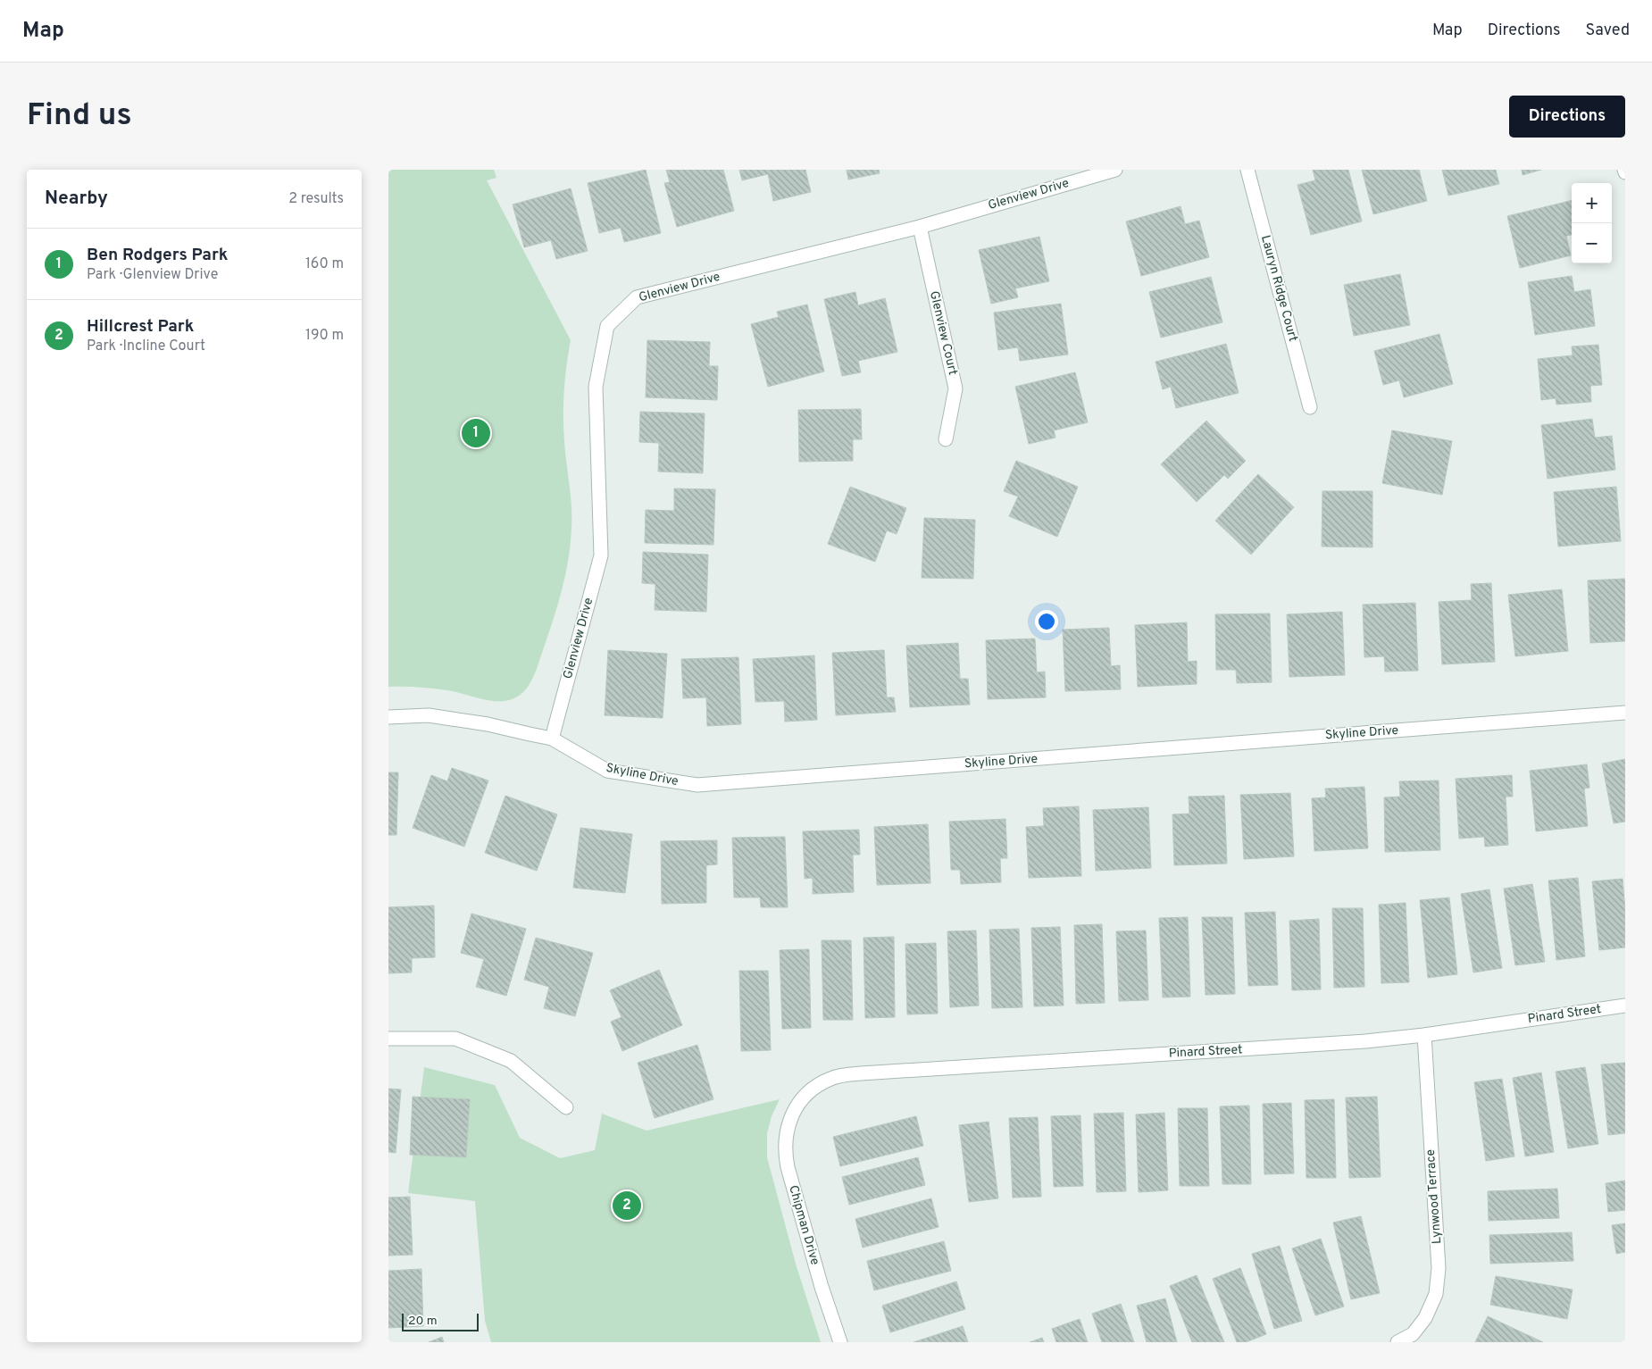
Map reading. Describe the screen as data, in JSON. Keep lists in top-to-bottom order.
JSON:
{
  "streets": {
    "street": [
      "Glenview Drive",
      "Lauryn Ridge Court",
      "Glenview Court",
      "Skyline Drive",
      "Pinard Street",
      "Lynwood Terrace",
      "Chipman Drive"
    ]
  },
  "crossings": [
    ["Glenview Drive", "Glenview Court"],
    ["Glenview Drive", "Skyline Drive"],
    ["Pinard Street", "Lynwood Terrace"],
    ["Pinard Street", "Chipman Drive"]
  ],
  "scale_bar": "20 m",
  "page": {
    "header": "Map",
    "nav": ["Map", "Directions", "Saved"],
    "buttons": "Directions",
    "title": "Find us",
    "heading": ["Nearby", "2 results"],
    "map_buttons": ["+", "−"],
    "list": [
      {
        "mark": "1",
        "name": "Ben Rodgers Park",
        "note": "Park · Glenview Drive",
        "value": "160 m"
      },
      {
        "mark": "2",
        "name": "Hillcrest Park",
        "note": "Park · Incline Court",
        "value": "190 m"
      }
    ],
    "pins": ["1", "2"],
    "scale": "20 m"
  }
}
